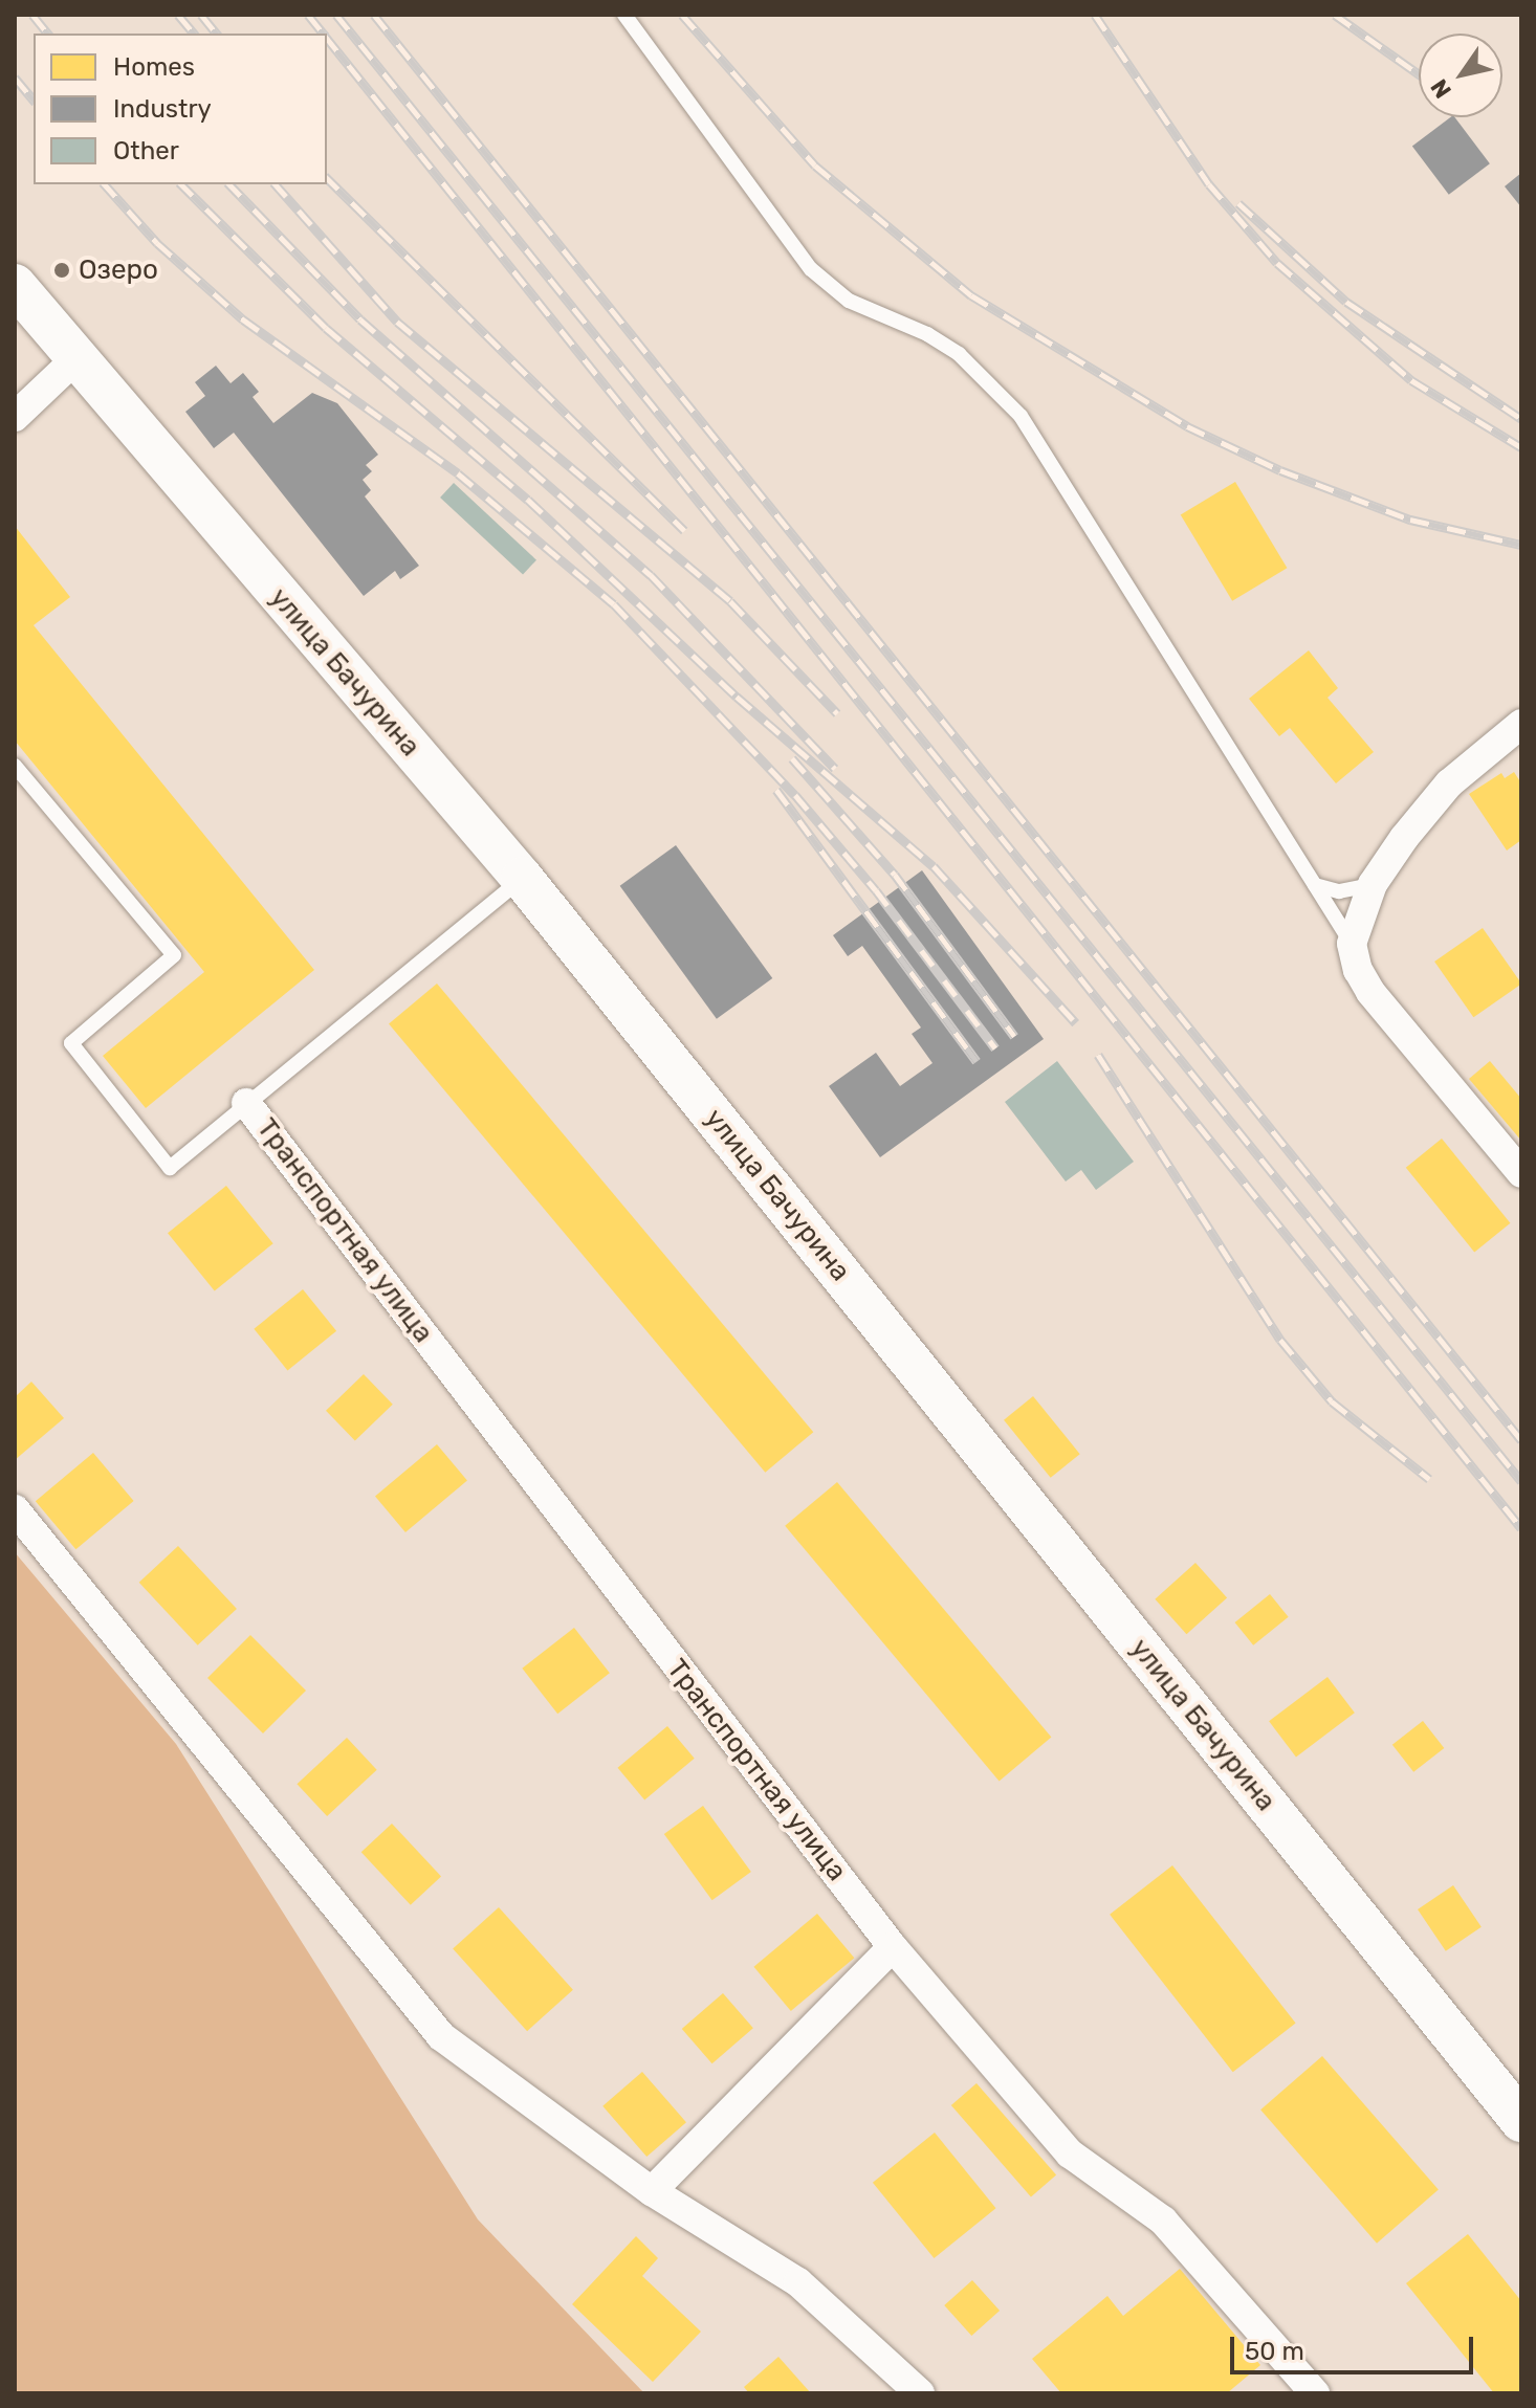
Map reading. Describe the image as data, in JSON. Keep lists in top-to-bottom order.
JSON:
{
  "streets": {
    "street": ["улица Бачурина", "Транспортная улица"]
  },
  "places": ["Озеро"],
  "legend": ["Homes", "Industry", "Other"],
  "scale_bar": "50 m",
  "north": "bottom left"
}
